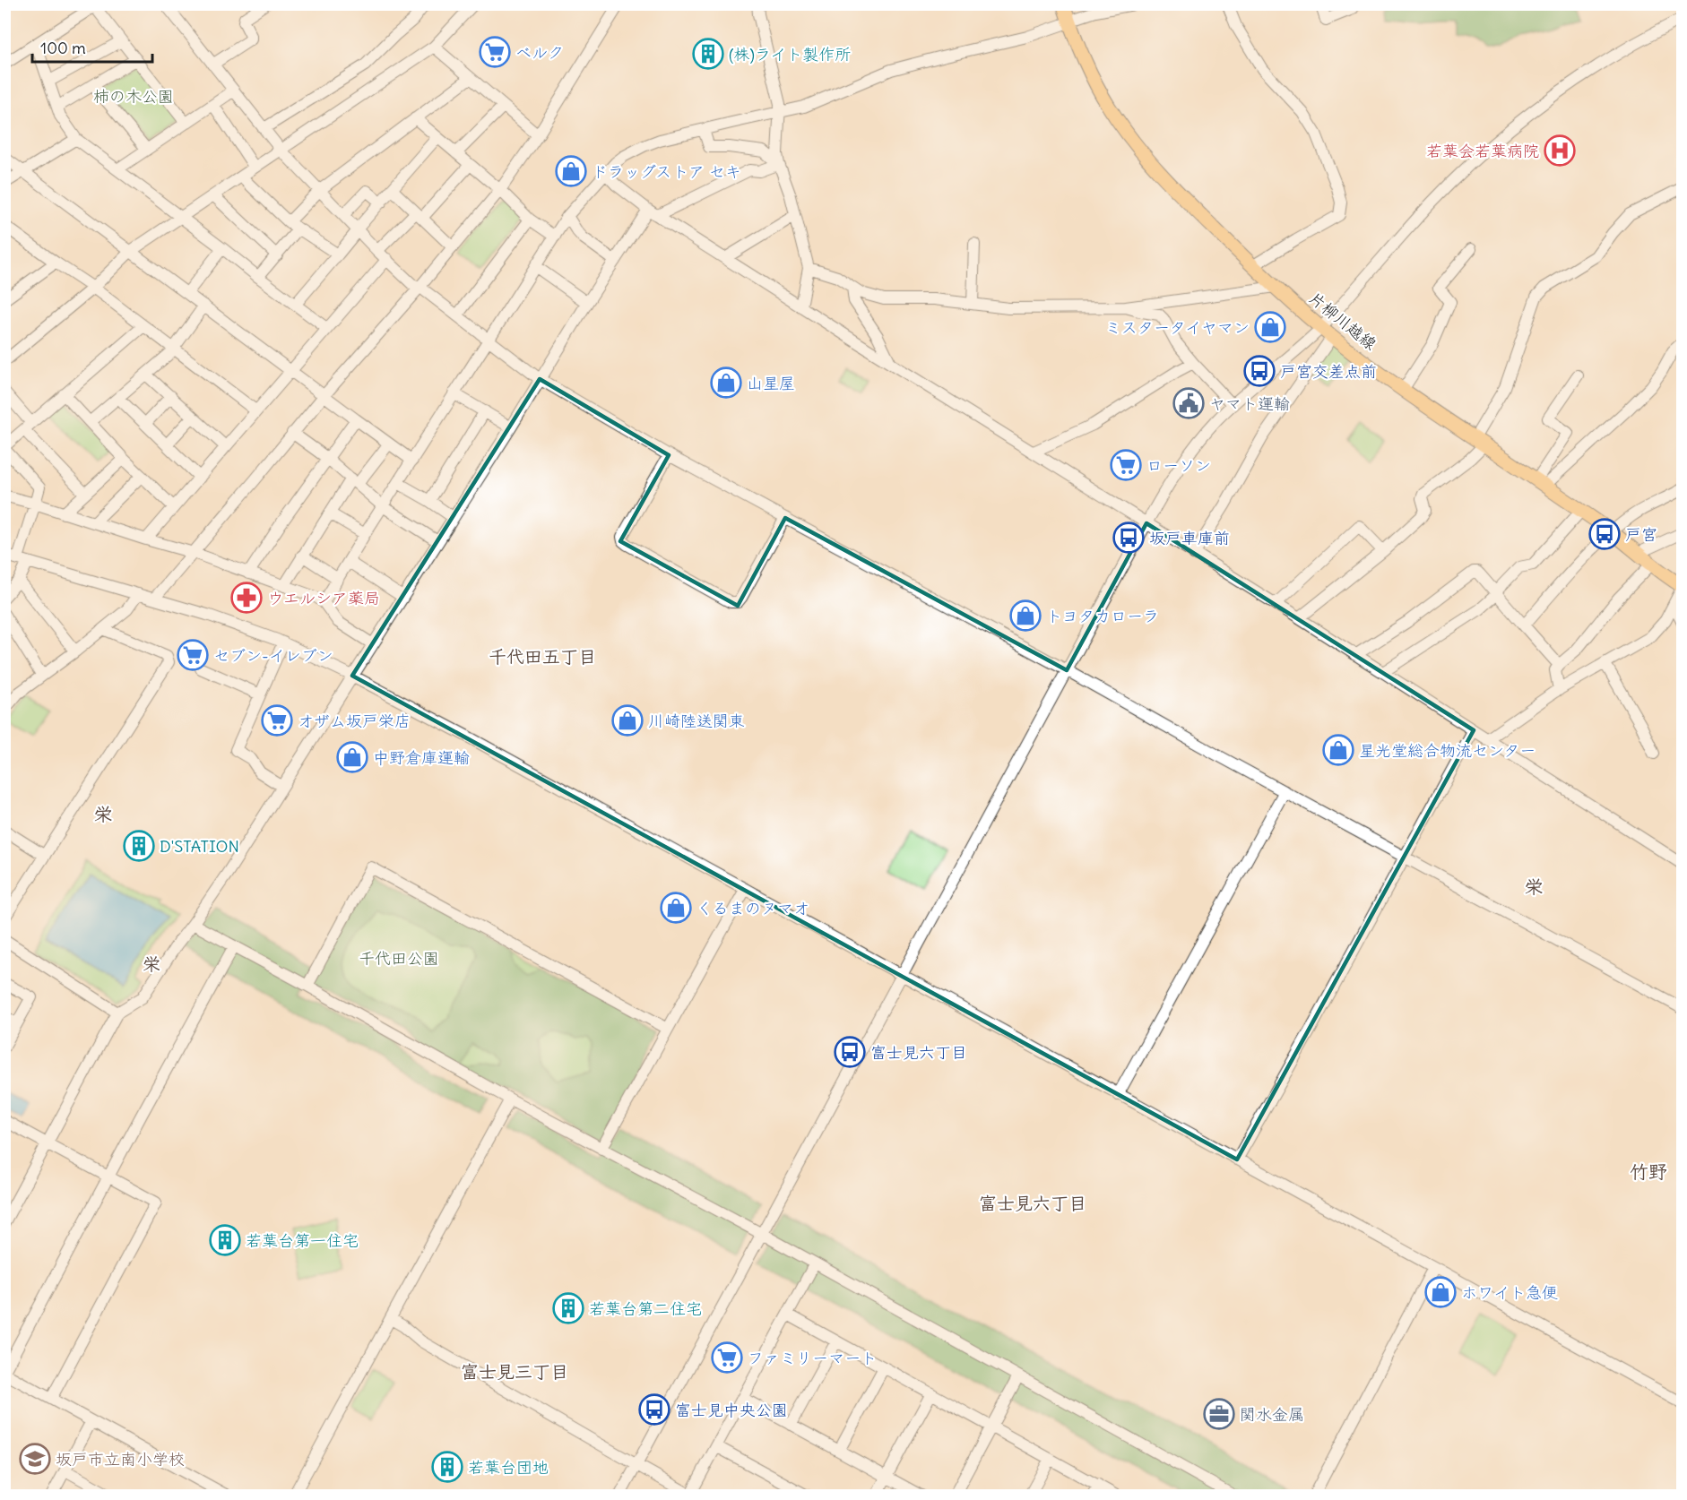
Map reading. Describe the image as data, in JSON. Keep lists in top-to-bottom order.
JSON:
{
  "streets": {
    "main road": ["片柳川越線"]
  },
  "districts": [
    "千代田五丁目",
    "栄",
    "栄",
    "栄",
    "竹野",
    "富士見六丁目",
    "富士見三丁目"
  ],
  "parks": ["柿の木公園", "千代田公園"],
  "places": {
    "supermarket": [
      "ベルク",
      "ローソン",
      "セブン-イレブン",
      "オザム坂戸栄店",
      "ファミリーマート"
    ],
    "building": [
      "(株)ライト製作所",
      "D'STATION",
      "若葉台第一住宅",
      "若葉台第二住宅",
      "若葉台団地"
    ],
    "hospital": ["若葉会若葉病院"],
    "shop": [
      "ドラッグストア セキ",
      "ミスタータイヤマン",
      "山星屋",
      "トヨタカローラ",
      "川崎陸送関東",
      "星光堂総合物流センター",
      "中野倉庫運輸",
      "くるまのヌマオ",
      "ホワイト急便"
    ],
    "bus stop": [
      "戸宮交差点前",
      "戸宮",
      "坂戸車庫前",
      "富士見六丁目",
      "富士見中央公園"
    ],
    "public building": ["ヤマト運輸"],
    "pharmacy": ["ウエルシア薬局"],
    "office": ["関水金属"],
    "school or university": ["坂戸市立南小学校"]
  },
  "scale_bar": "100 m"
}
